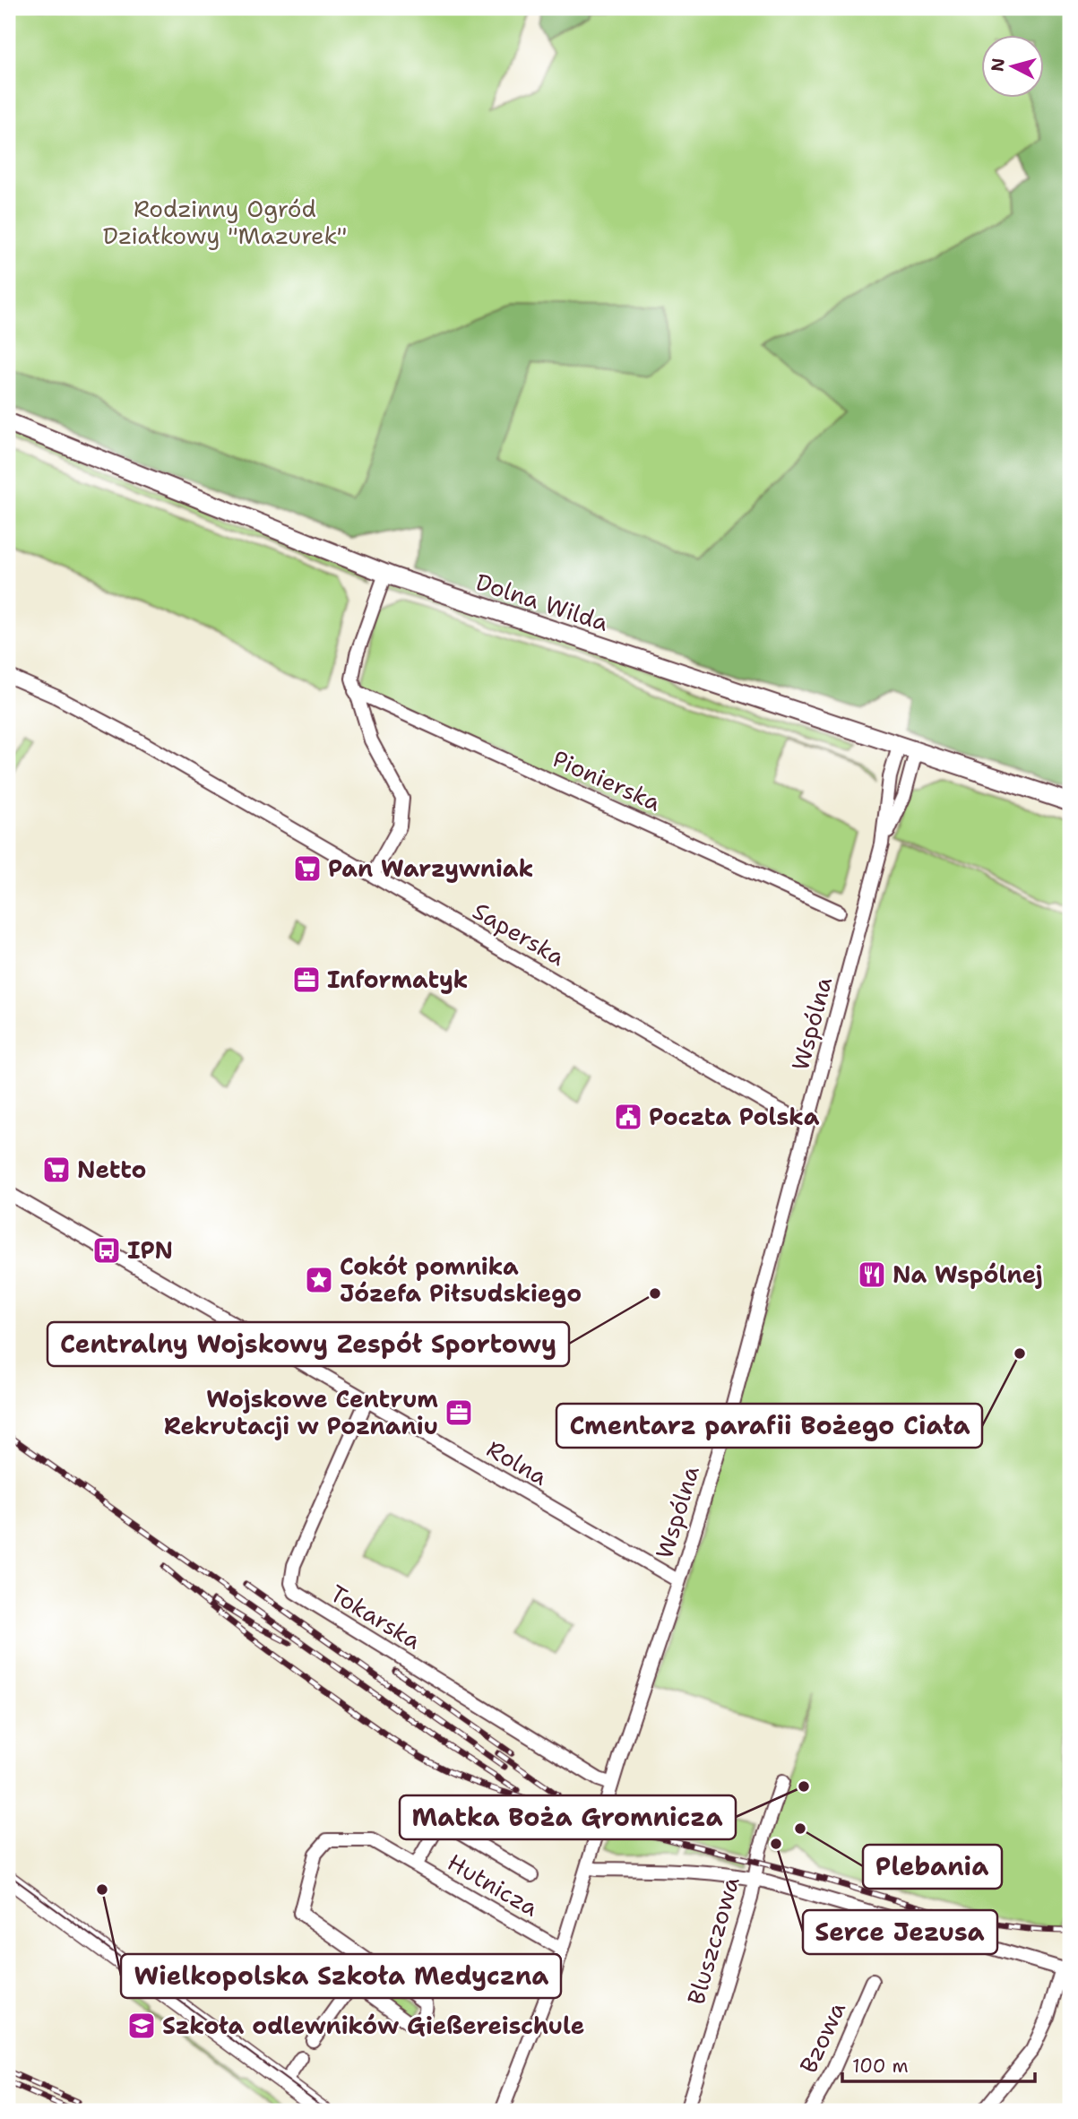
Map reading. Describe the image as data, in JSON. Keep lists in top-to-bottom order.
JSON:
{
  "streets": {
    "main road": ["Dolna Wilda"],
    "street": [
      "Pionierska",
      "Saperska",
      "Wspólna",
      "Rolna",
      "Tokarska",
      "Hutnicza",
      "Bluszczowa",
      "Bzowa"
    ]
  },
  "crossings": [
    ["Dolna Wilda", "Wspólna"],
    ["Saperska", "Wspólna"],
    ["Wspólna", "Rolna"],
    ["Wspólna", "Tokarska"],
    ["Wspólna", "Hutnicza"],
    ["Rolna", "Tokarska"]
  ],
  "parks": ["Rodzinny Ogród Działkowy \"Mazurek\""],
  "places": {
    "supermarket": ["Pan Warzywniak", "Netto"],
    "office": ["Informatyk", "Wojskowe Centrum Rekrutacji w Poznaniu"],
    "public building": ["Poczta Polska"],
    "bus stop": ["IPN"],
    "restaurant": ["Na Wspólnej"],
    "place": ["Cokół pomnika Józefa Piłsudskiego"],
    "other": [
      "Centralny Wojskowy Zespół Sportowy",
      "Cmentarz parafii Bożego Ciała",
      "Matka Boża Gromnicza",
      "Plebania",
      "Serce Jezusa",
      "Wielkopolska Szkoła Medyczna"
    ],
    "school or university": ["Szkoła odlewników Gießereischule"]
  },
  "scale_bar": "100 m",
  "north": "left"
}
